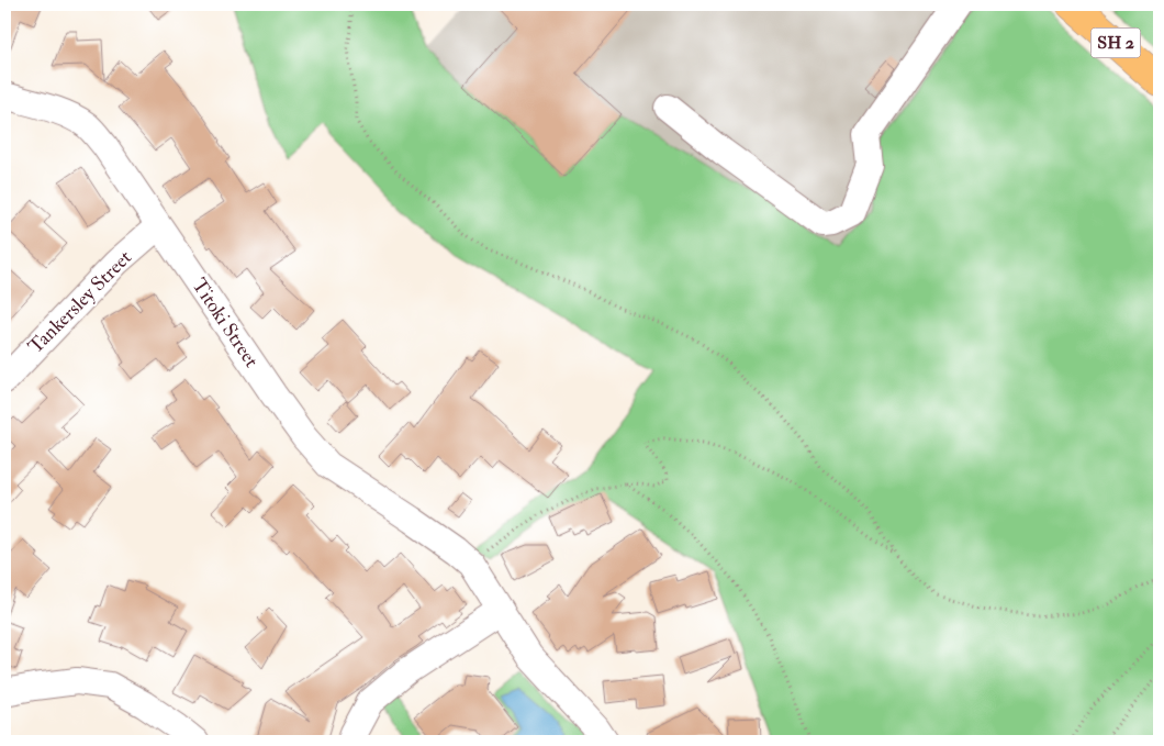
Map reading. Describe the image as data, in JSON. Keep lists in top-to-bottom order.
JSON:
{
  "streets": {
    "highway": ["SH 2"],
    "street": ["Tankersley Street", "Titoki Street"]
  },
  "crossings": [
    ["Tankersley Street", "Titoki Street"]
  ]
}
